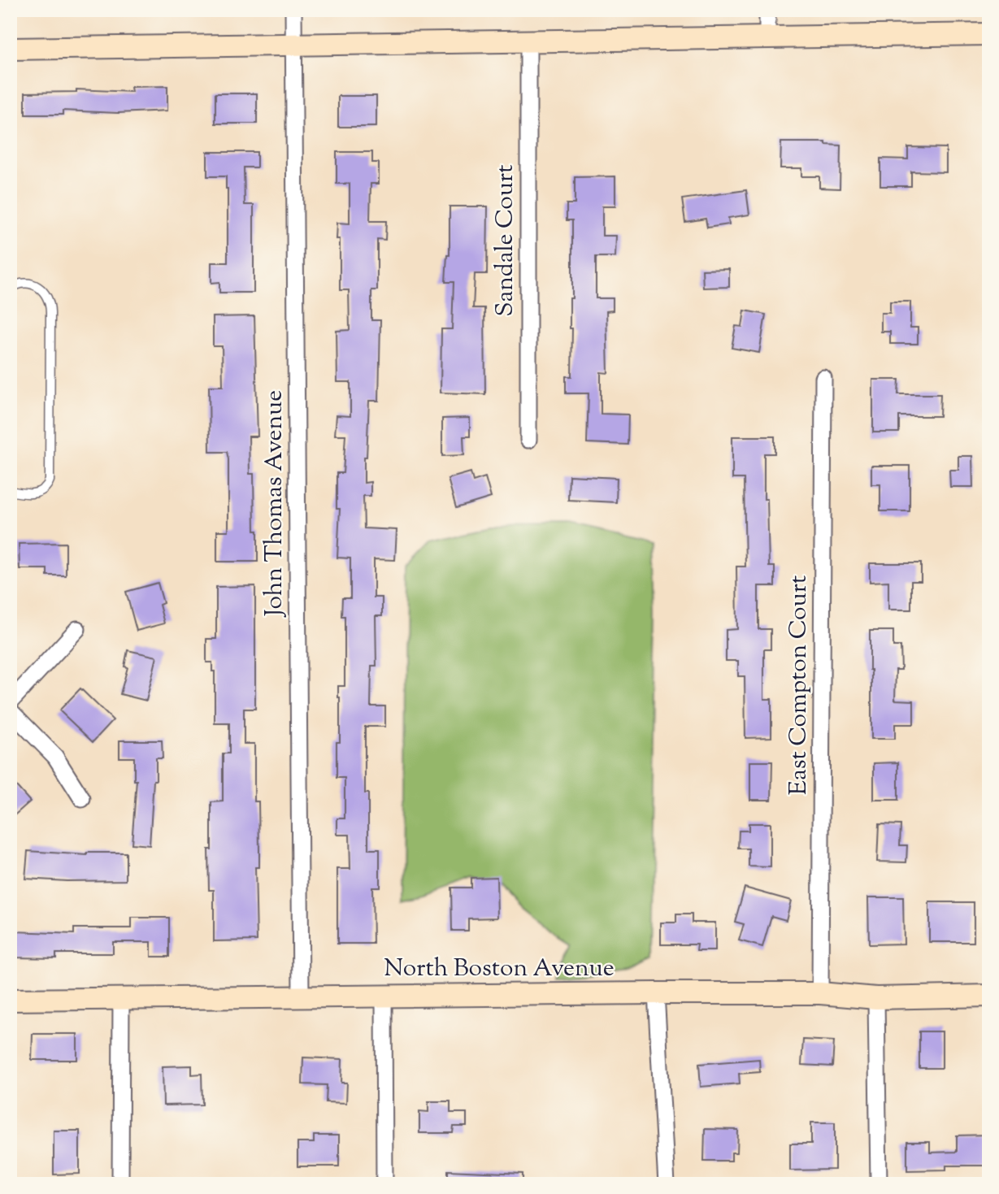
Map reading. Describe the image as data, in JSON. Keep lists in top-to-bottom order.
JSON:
{
  "streets": {
    "street": [
      "Sandale Court",
      "John Thomas Avenue",
      "East Compton Court",
      "North Boston Avenue"
    ]
  },
  "crossings": [
    ["John Thomas Avenue", "North Boston Avenue"],
    ["East Compton Court", "North Boston Avenue"]
  ]
}
